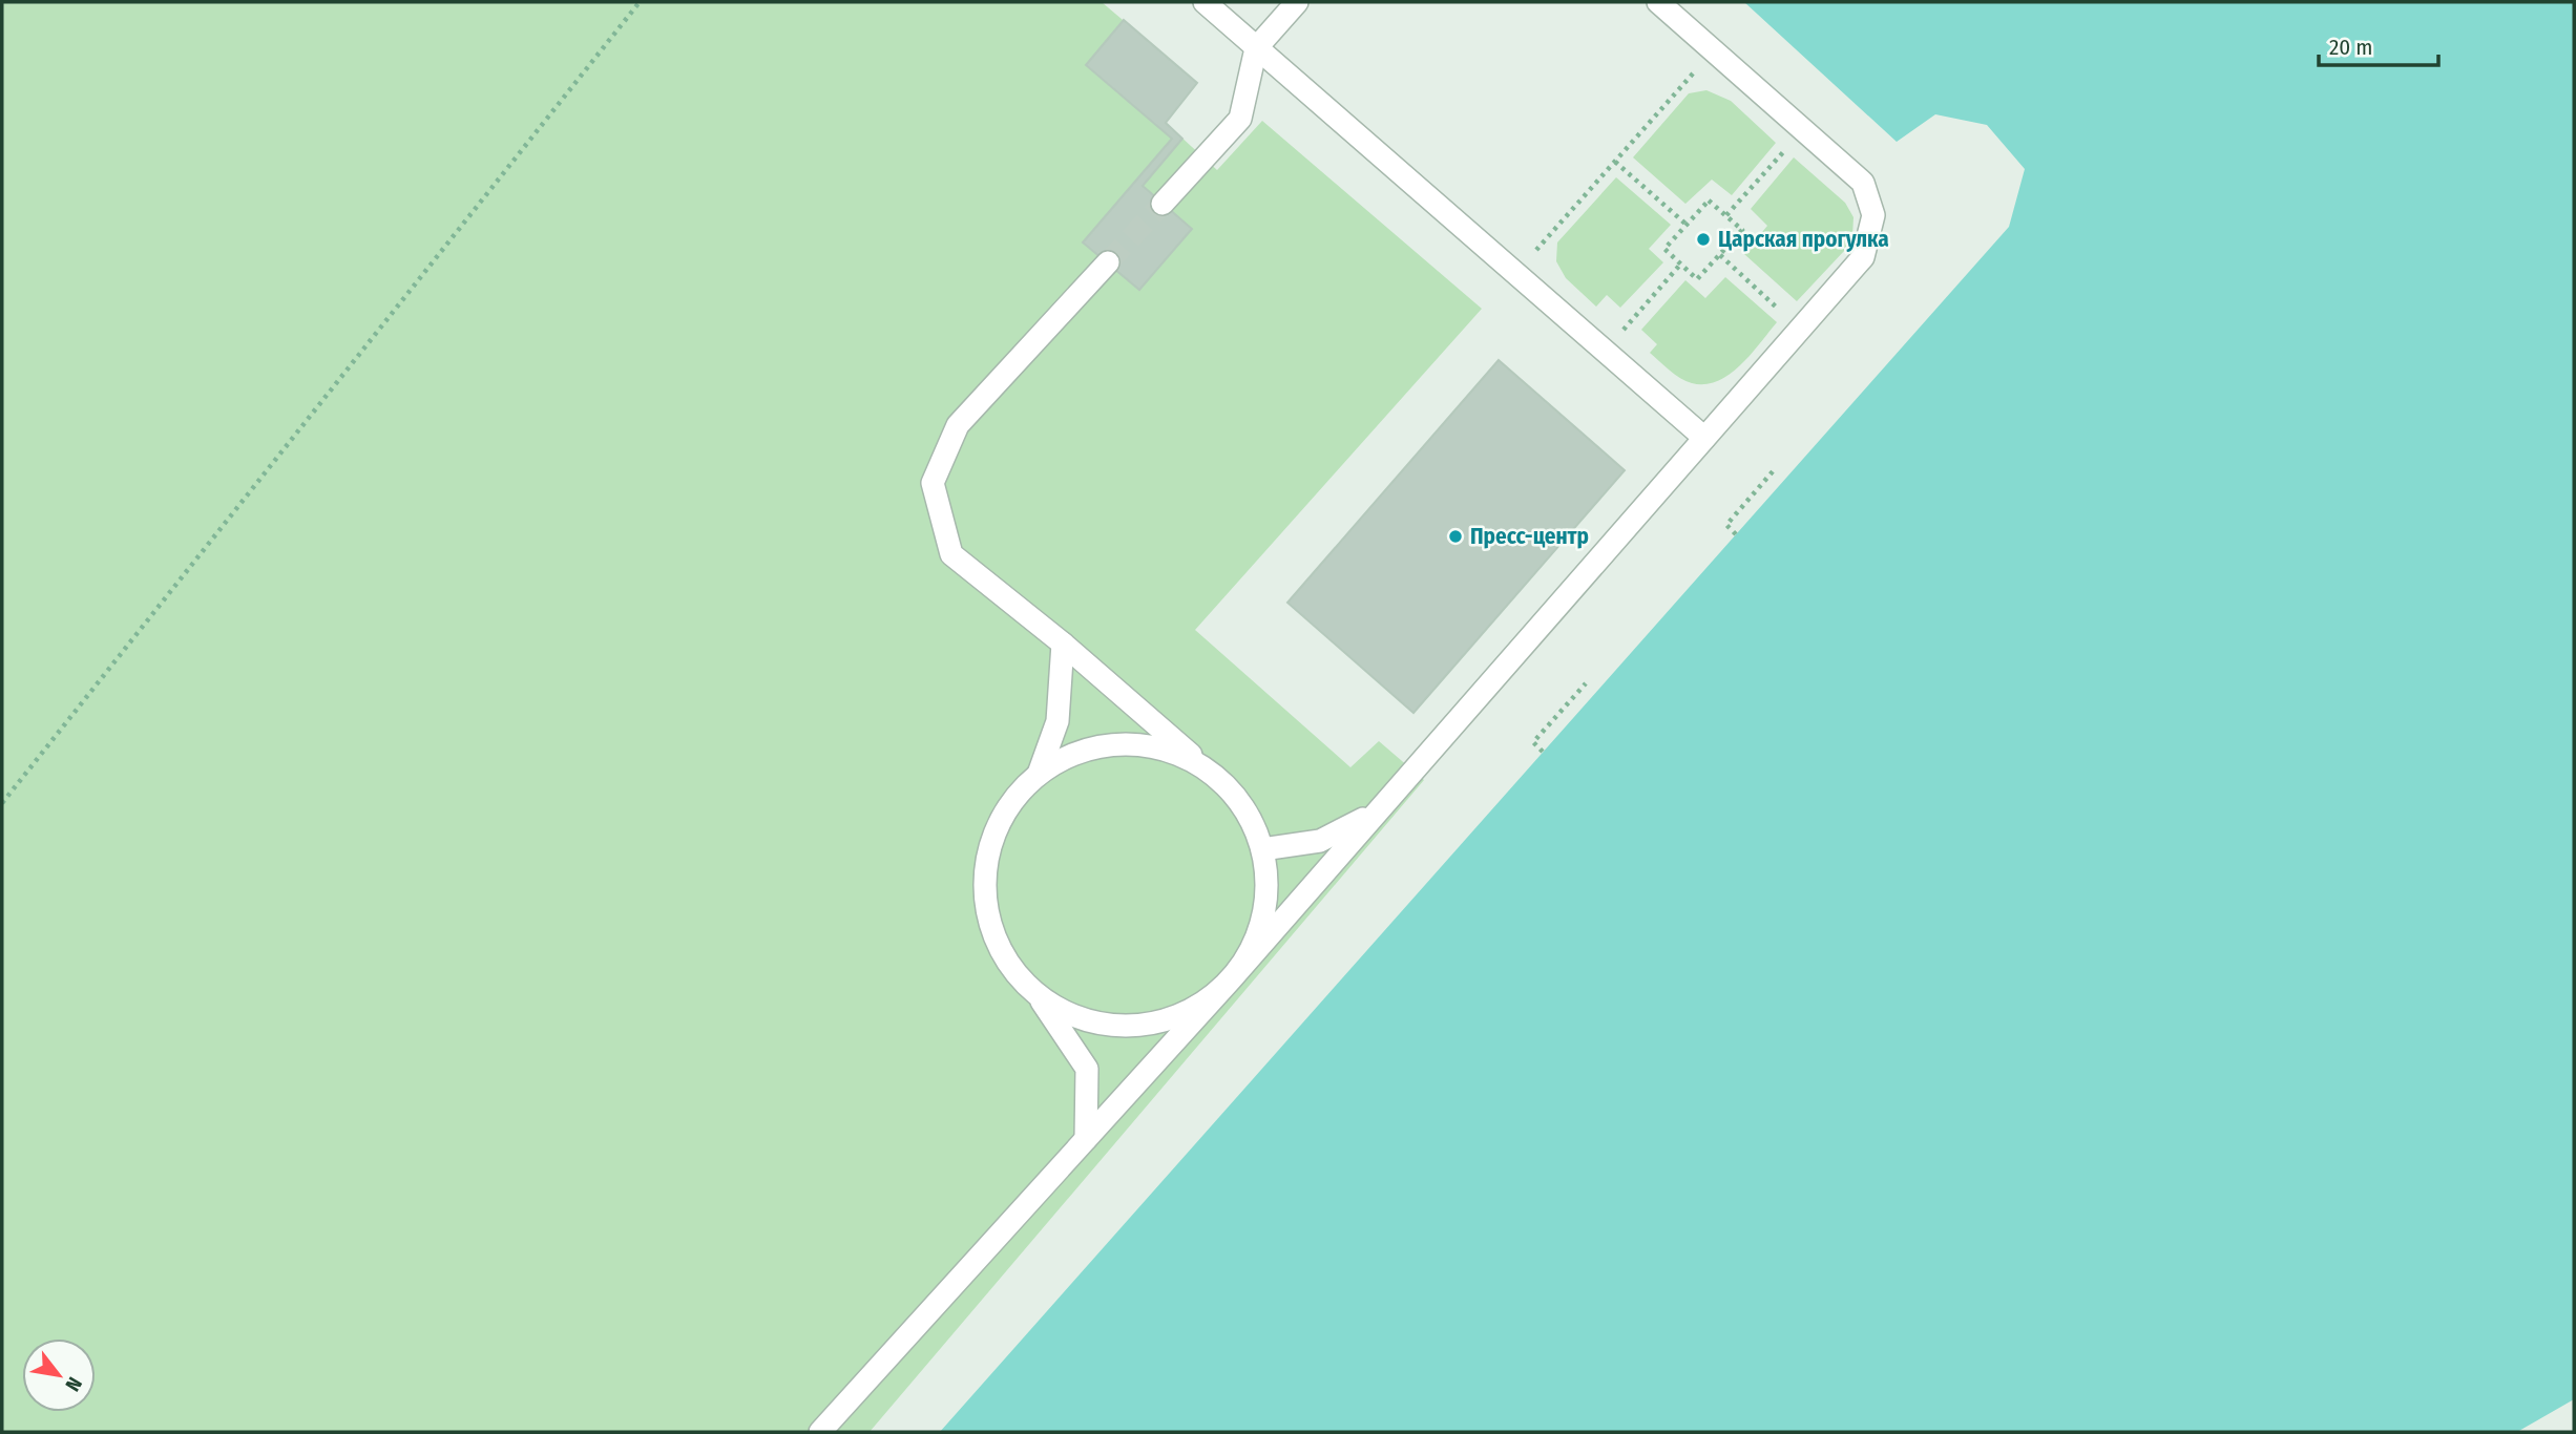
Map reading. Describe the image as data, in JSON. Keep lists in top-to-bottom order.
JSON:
{
  "places": ["Царская прогулка", "Пресс-центр"],
  "scale_bar": "20 m",
  "north": "bottom right"
}
